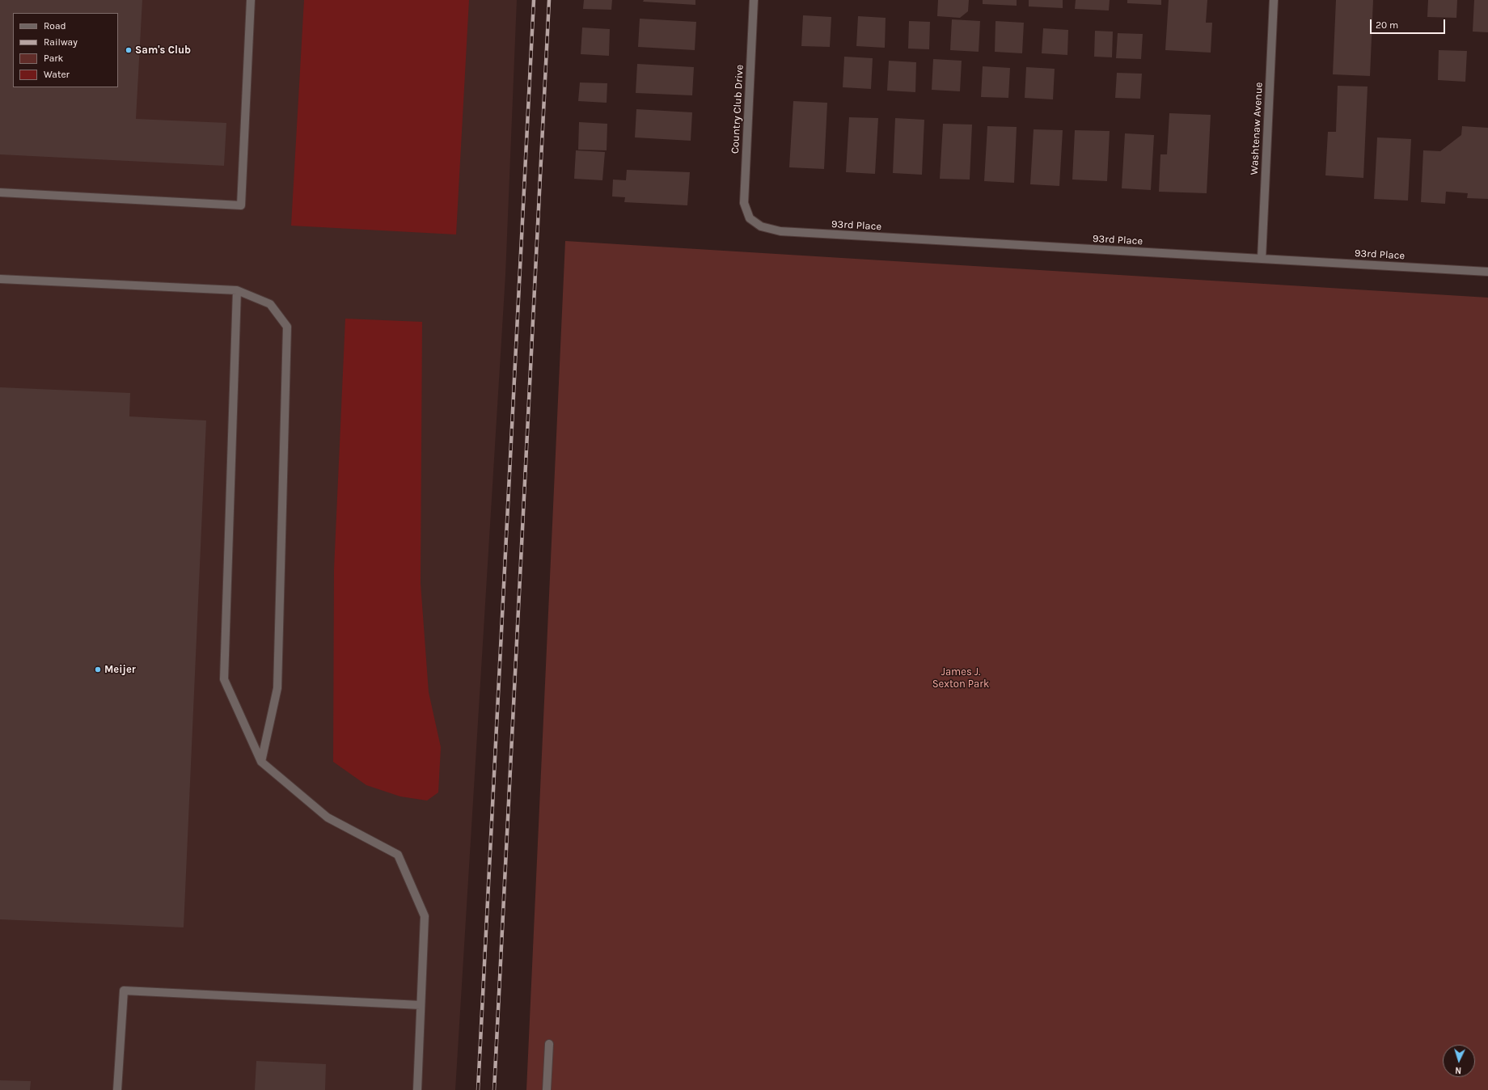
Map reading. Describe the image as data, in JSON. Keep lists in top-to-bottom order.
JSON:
{
  "streets": {
    "street": ["Country Club Drive", "Washtenaw Avenue", "93rd Place"]
  },
  "crossings": [
    ["Country Club Drive", "93rd Place"],
    ["Washtenaw Avenue", "93rd Place"]
  ],
  "parks": ["James J. Sexton Park"],
  "places": ["Sam's Club", "Meijer"],
  "legend": [
    "Road",
    "Railway",
    "Park",
    "Water"
  ],
  "scale_bar": "20 m",
  "north": "bottom"
}
